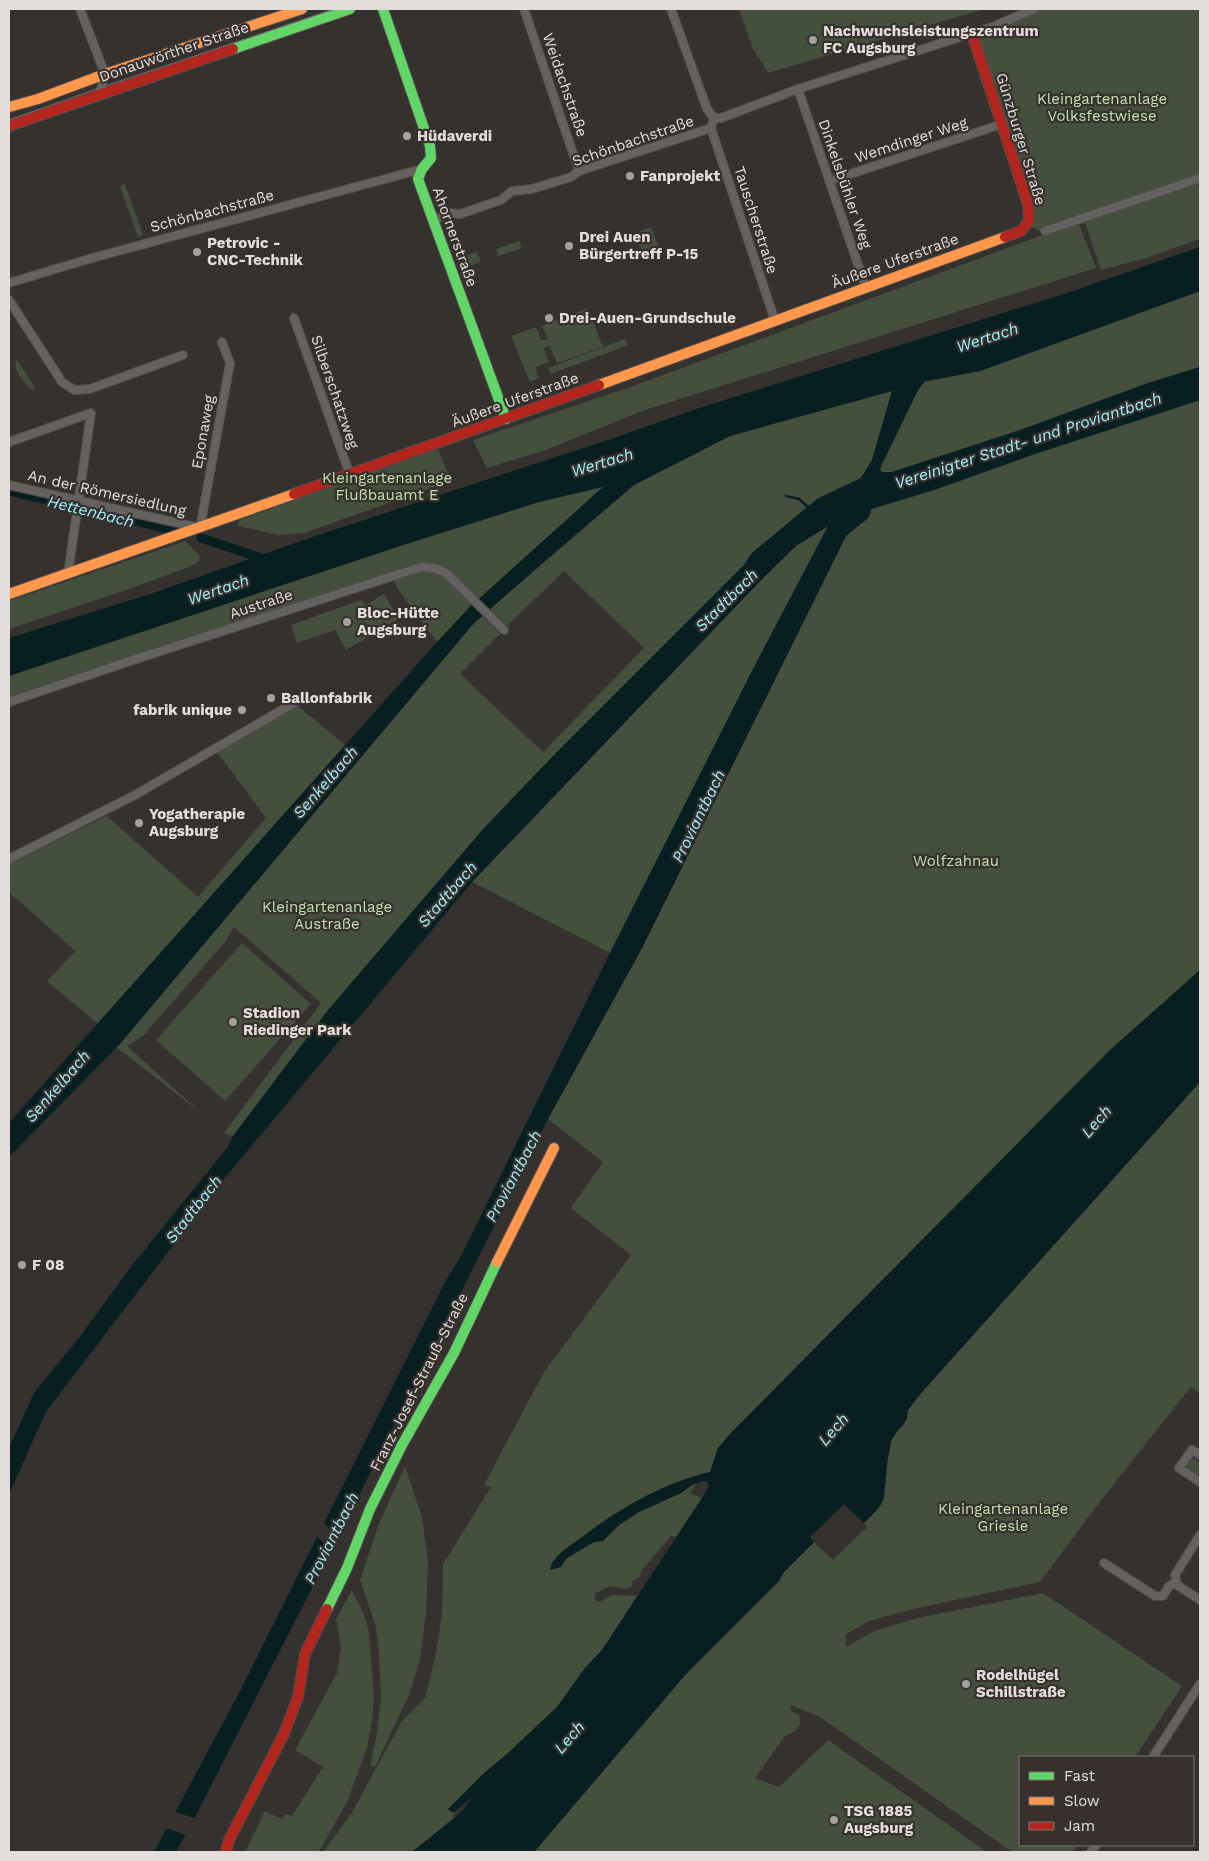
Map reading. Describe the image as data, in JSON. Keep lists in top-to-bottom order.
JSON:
{
  "streets": {
    "street": [
      "Donauwörther Straße",
      "Weidachstraße",
      "Günzburger Straße",
      "Wemdinger Weg",
      "Schönbachstraße",
      "Dinkelsbühler Weg",
      "Tauscherstraße",
      "Ahornerstraße",
      "Äußere Uferstraße",
      "Silberschatzweg",
      "Eponaweg",
      "An der Römersiedlung",
      "Austraße",
      "Franz-Josef-Strauß-Straße"
    ]
  },
  "crossings": [
    ["Weidachstraße", "Schönbachstraße"],
    ["Günzburger Straße", "Wemdinger Weg"],
    ["Günzburger Straße", "Schönbachstraße"],
    ["Günzburger Straße", "Äußere Uferstraße"],
    ["Wemdinger Weg", "Dinkelsbühler Weg"],
    ["Schönbachstraße", "Dinkelsbühler Weg"],
    ["Schönbachstraße", "Tauscherstraße"],
    ["Schönbachstraße", "Ahornerstraße"],
    ["Dinkelsbühler Weg", "Äußere Uferstraße"],
    ["Tauscherstraße", "Äußere Uferstraße"],
    ["Ahornerstraße", "Äußere Uferstraße"],
    ["Äußere Uferstraße", "Silberschatzweg"],
    ["Äußere Uferstraße", "Eponaweg"],
    ["Äußere Uferstraße", "An der Römersiedlung"],
    ["Eponaweg", "An der Römersiedlung"]
  ],
  "water": [
    "Wertach",
    "Vereinigter Stadt- und Proviantbach",
    "Hettenbach",
    "Stadtbach",
    "Senkelbach",
    "Proviantbach",
    "Lech"
  ],
  "parks": [
    "Kleingartenanlage Volksfestwiese",
    "Kleingartenanlage Flußbauamt E",
    "Wolfzahnau",
    "Kleingartenanlage Austraße",
    "Kleingartenanlage Griesle"
  ],
  "places": [
    "Nachwuchsleistungszentrum FC Augsburg",
    "Hüdaverdi",
    "Fanprojekt",
    "Drei Auen Bürgertreff P-15",
    "Petrovic - CNC-Technik",
    "Drei-Auen-Grundschule",
    "Bloc-Hütte Augsburg",
    "Ballonfabrik",
    "fabrik unique",
    "Yogatherapie Augsburg",
    "Stadion Riedinger Park",
    "F 08",
    "Rodelhügel Schillstraße",
    "TSG 1885 Augsburg"
  ],
  "legend": ["Fast", "Slow", "Jam"]
}
